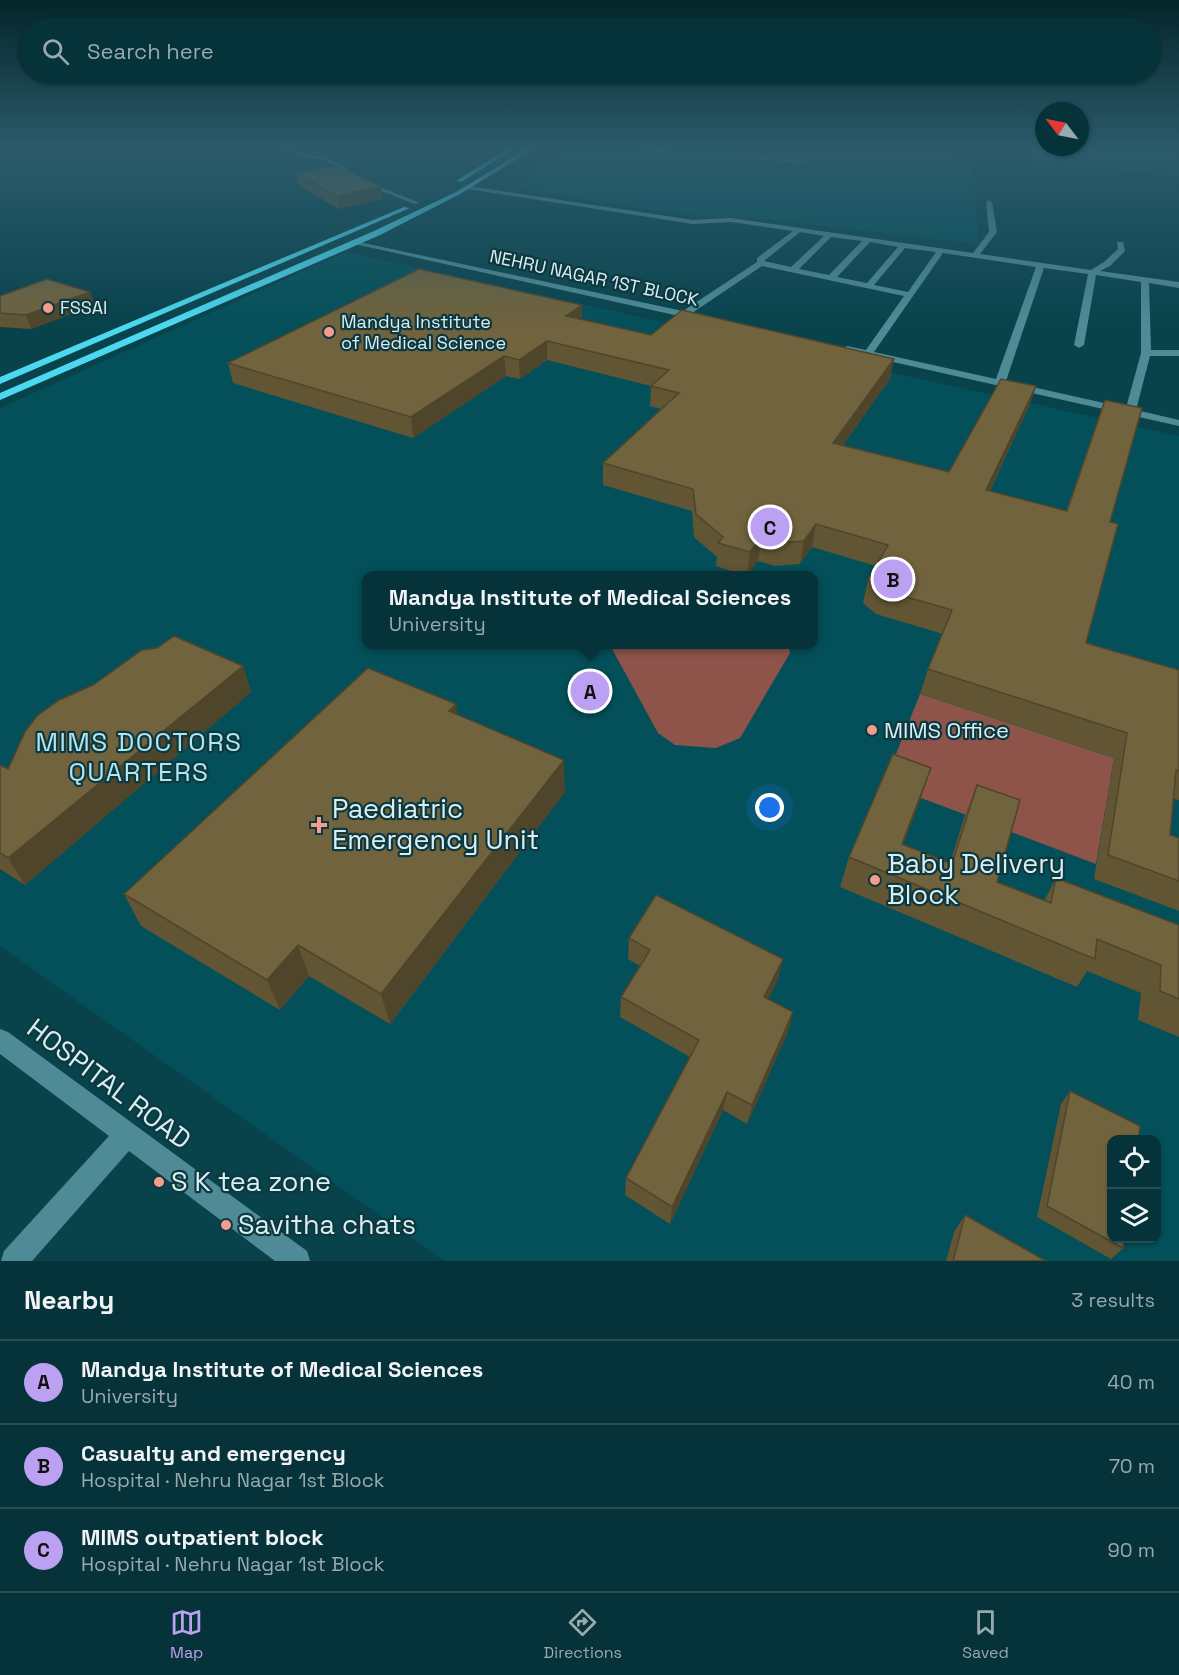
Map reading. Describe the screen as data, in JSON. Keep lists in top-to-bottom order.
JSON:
{
  "streets": {
    "street": ["NEHRU NAGAR 1ST BLOCK", "HOSPITAL ROAD"]
  },
  "districts": ["MIMS DOCTORS QUARTERS"],
  "places": {
    "other": [
      "FSSAI",
      "Mandya Institute of Medical Science",
      "MIMS Office",
      "Baby Delivery Block",
      "S K tea zone",
      "Savitha chats"
    ],
    "health": ["Paediatric Emergency Unit"]
  },
  "north": "top left",
  "page": {
    "search": "Search here",
    "pins": ["C", "B", "A"],
    "popup": ["Mandya Institute of Medical Sciences", "University"],
    "heading": ["Nearby", "3 results"],
    "list": [
      {
        "mark": "A",
        "name": "Mandya Institute of Medical Sciences",
        "note": "University",
        "value": "40 m"
      },
      {
        "mark": "B",
        "name": "Casualty and emergency",
        "note": "Hospital · Nehru Nagar 1st Block",
        "value": "70 m"
      },
      {
        "mark": "C",
        "name": "MIMS outpatient block",
        "note": "Hospital · Nehru Nagar 1st Block",
        "value": "90 m"
      }
    ],
    "nav": ["Map", "Directions", "Saved"]
  }
}
